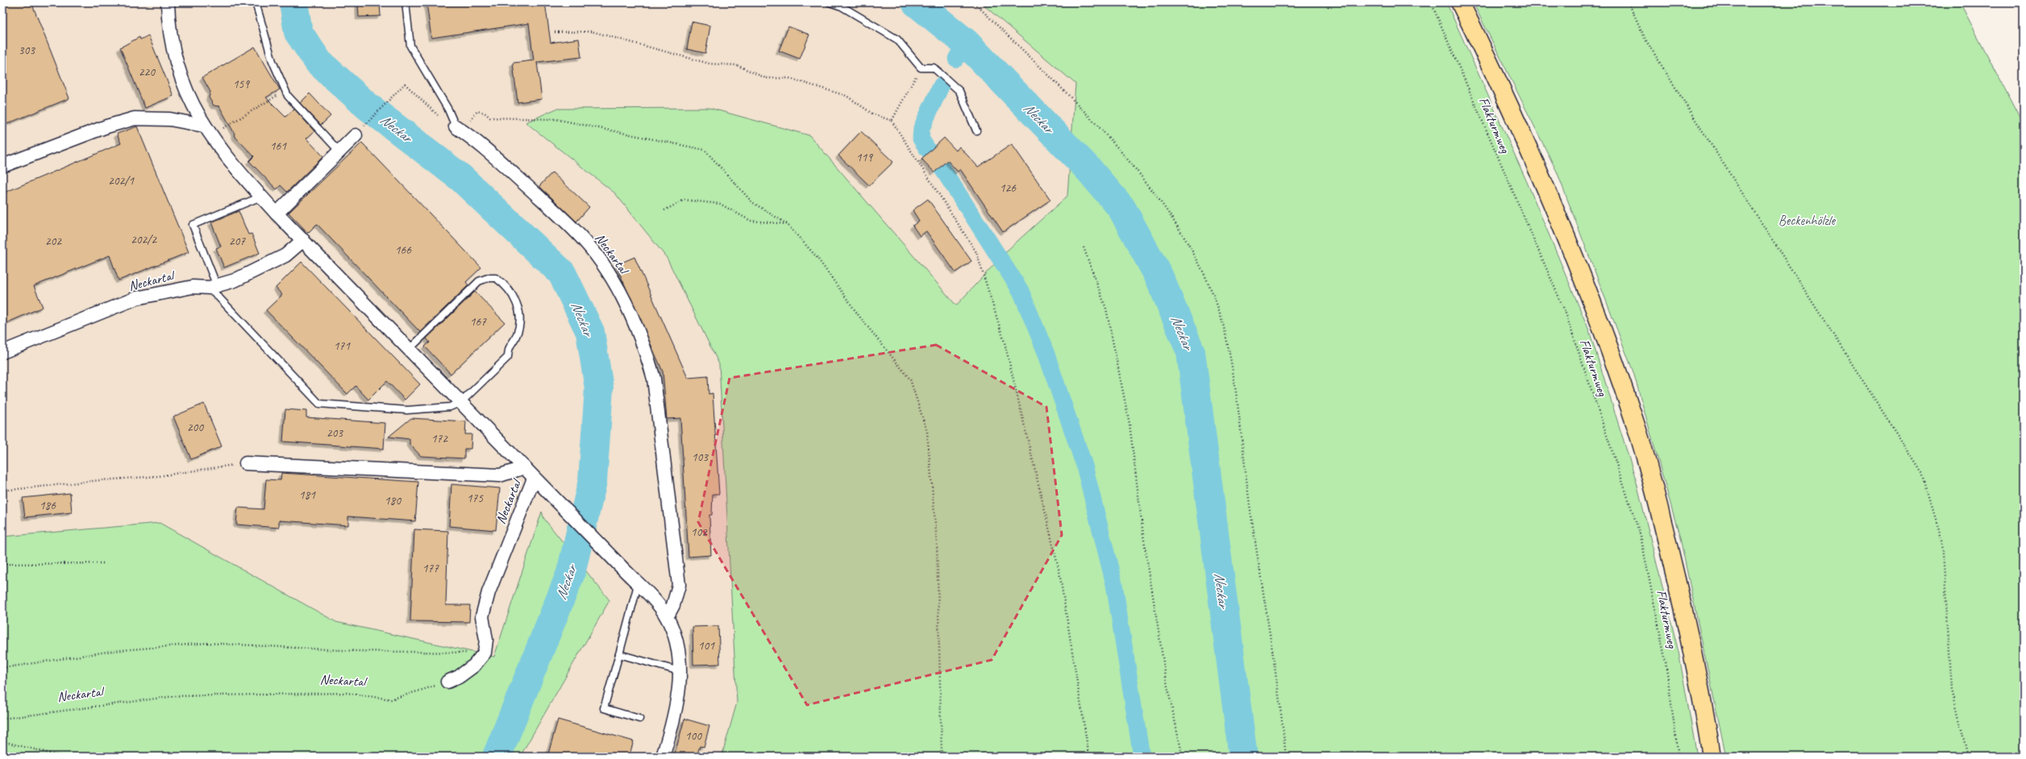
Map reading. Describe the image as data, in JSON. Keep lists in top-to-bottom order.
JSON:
{
  "streets": {
    "street": ["Neckartal"],
    "path": ["Flakturmweg"]
  },
  "water": ["Neckar"],
  "parks": ["Beckenhölzle"],
  "house_numbers": [
    "303",
    "220",
    "159",
    "161",
    "119",
    "202/1",
    "126",
    "202/2",
    "202",
    "207",
    "166",
    "167",
    "171",
    "200",
    "203",
    "172",
    "103",
    "181",
    "175",
    "180",
    "186",
    "102",
    "177",
    "101",
    "100"
  ]
}
